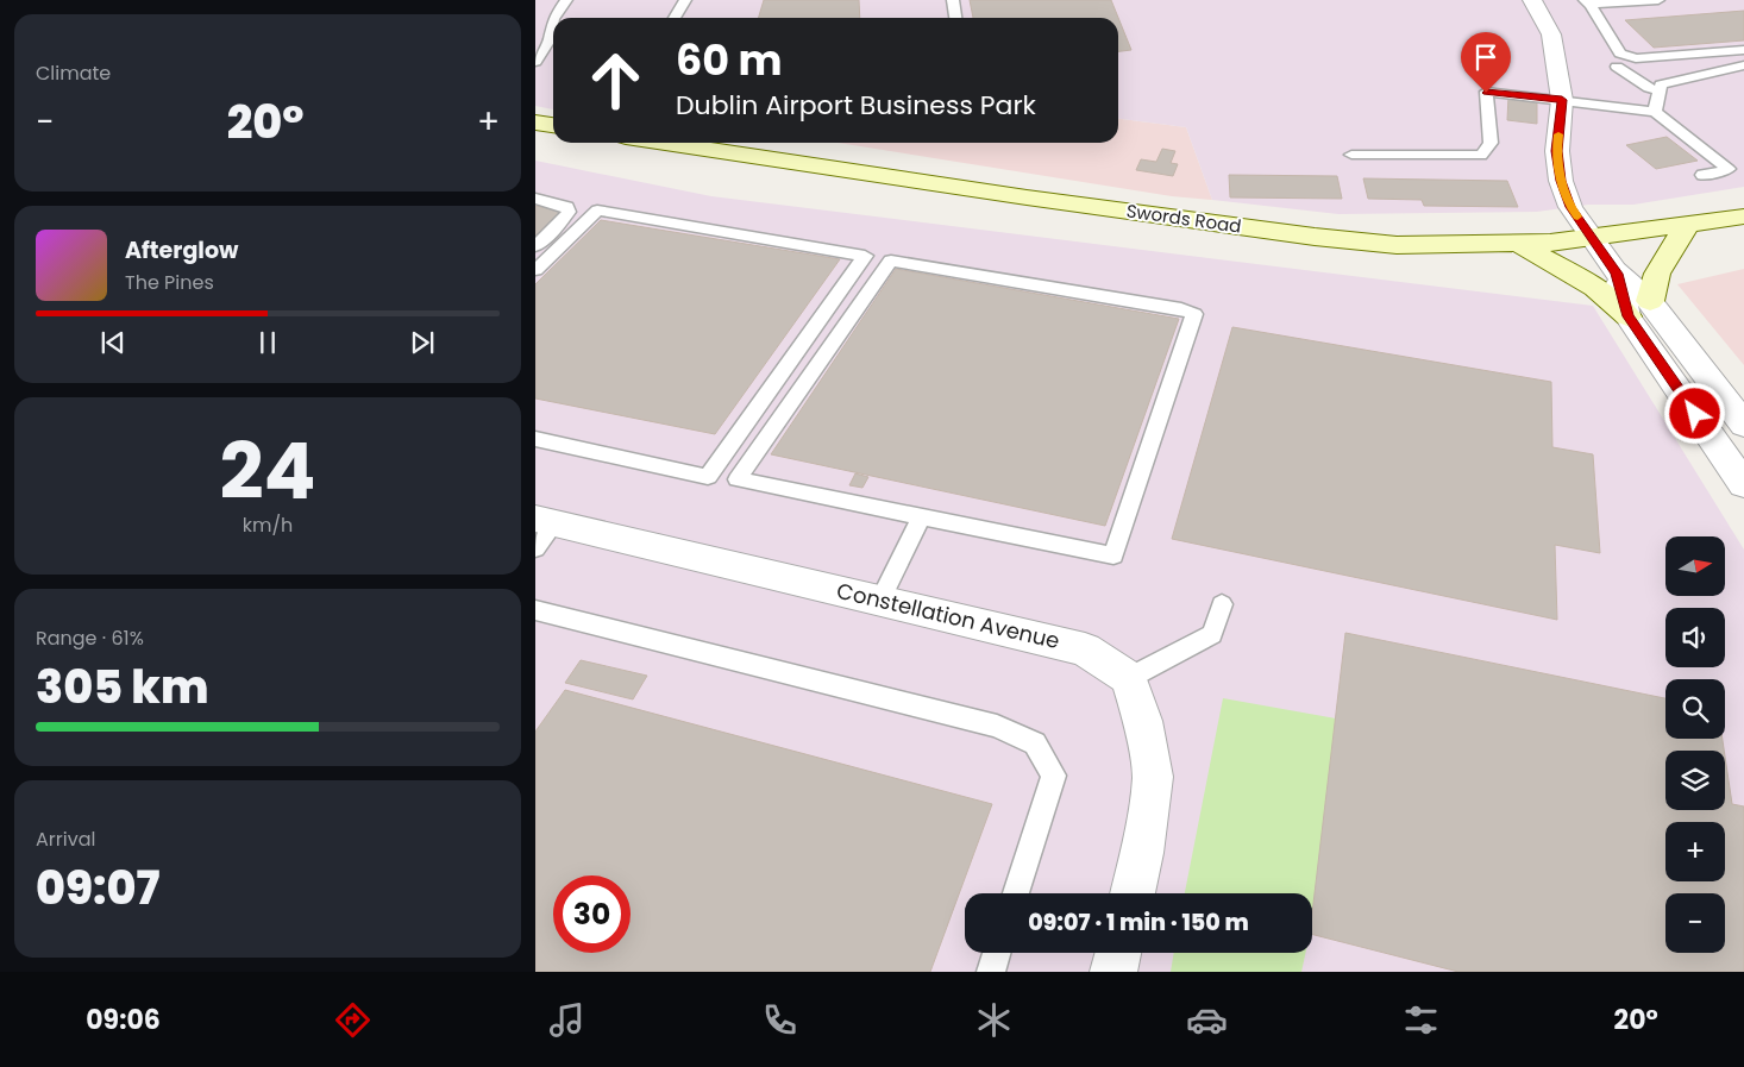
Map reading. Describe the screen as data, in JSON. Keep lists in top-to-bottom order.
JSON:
{
  "streets": {
    "main road": ["Swords Road"],
    "street": ["Constellation Avenue"]
  },
  "north": "right",
  "page": {
    "tile": [
      "Climate",
      ["24", "km/h"],
      ["Range · 61%", "305 km"],
      ["Arrival", "09:07"]
    ],
    "turn": ["60 m", "Dublin Airport Business Park"],
    "heat": ["−", "20°", "+"],
    "song": ["Afterglow", "The Pines"],
    "map_buttons": ["+", "−"],
    "limit": "30",
    "trip": "09:07 · 1 min · 150 m",
    "tabs": ["09:06", "20°"]
  }
}
